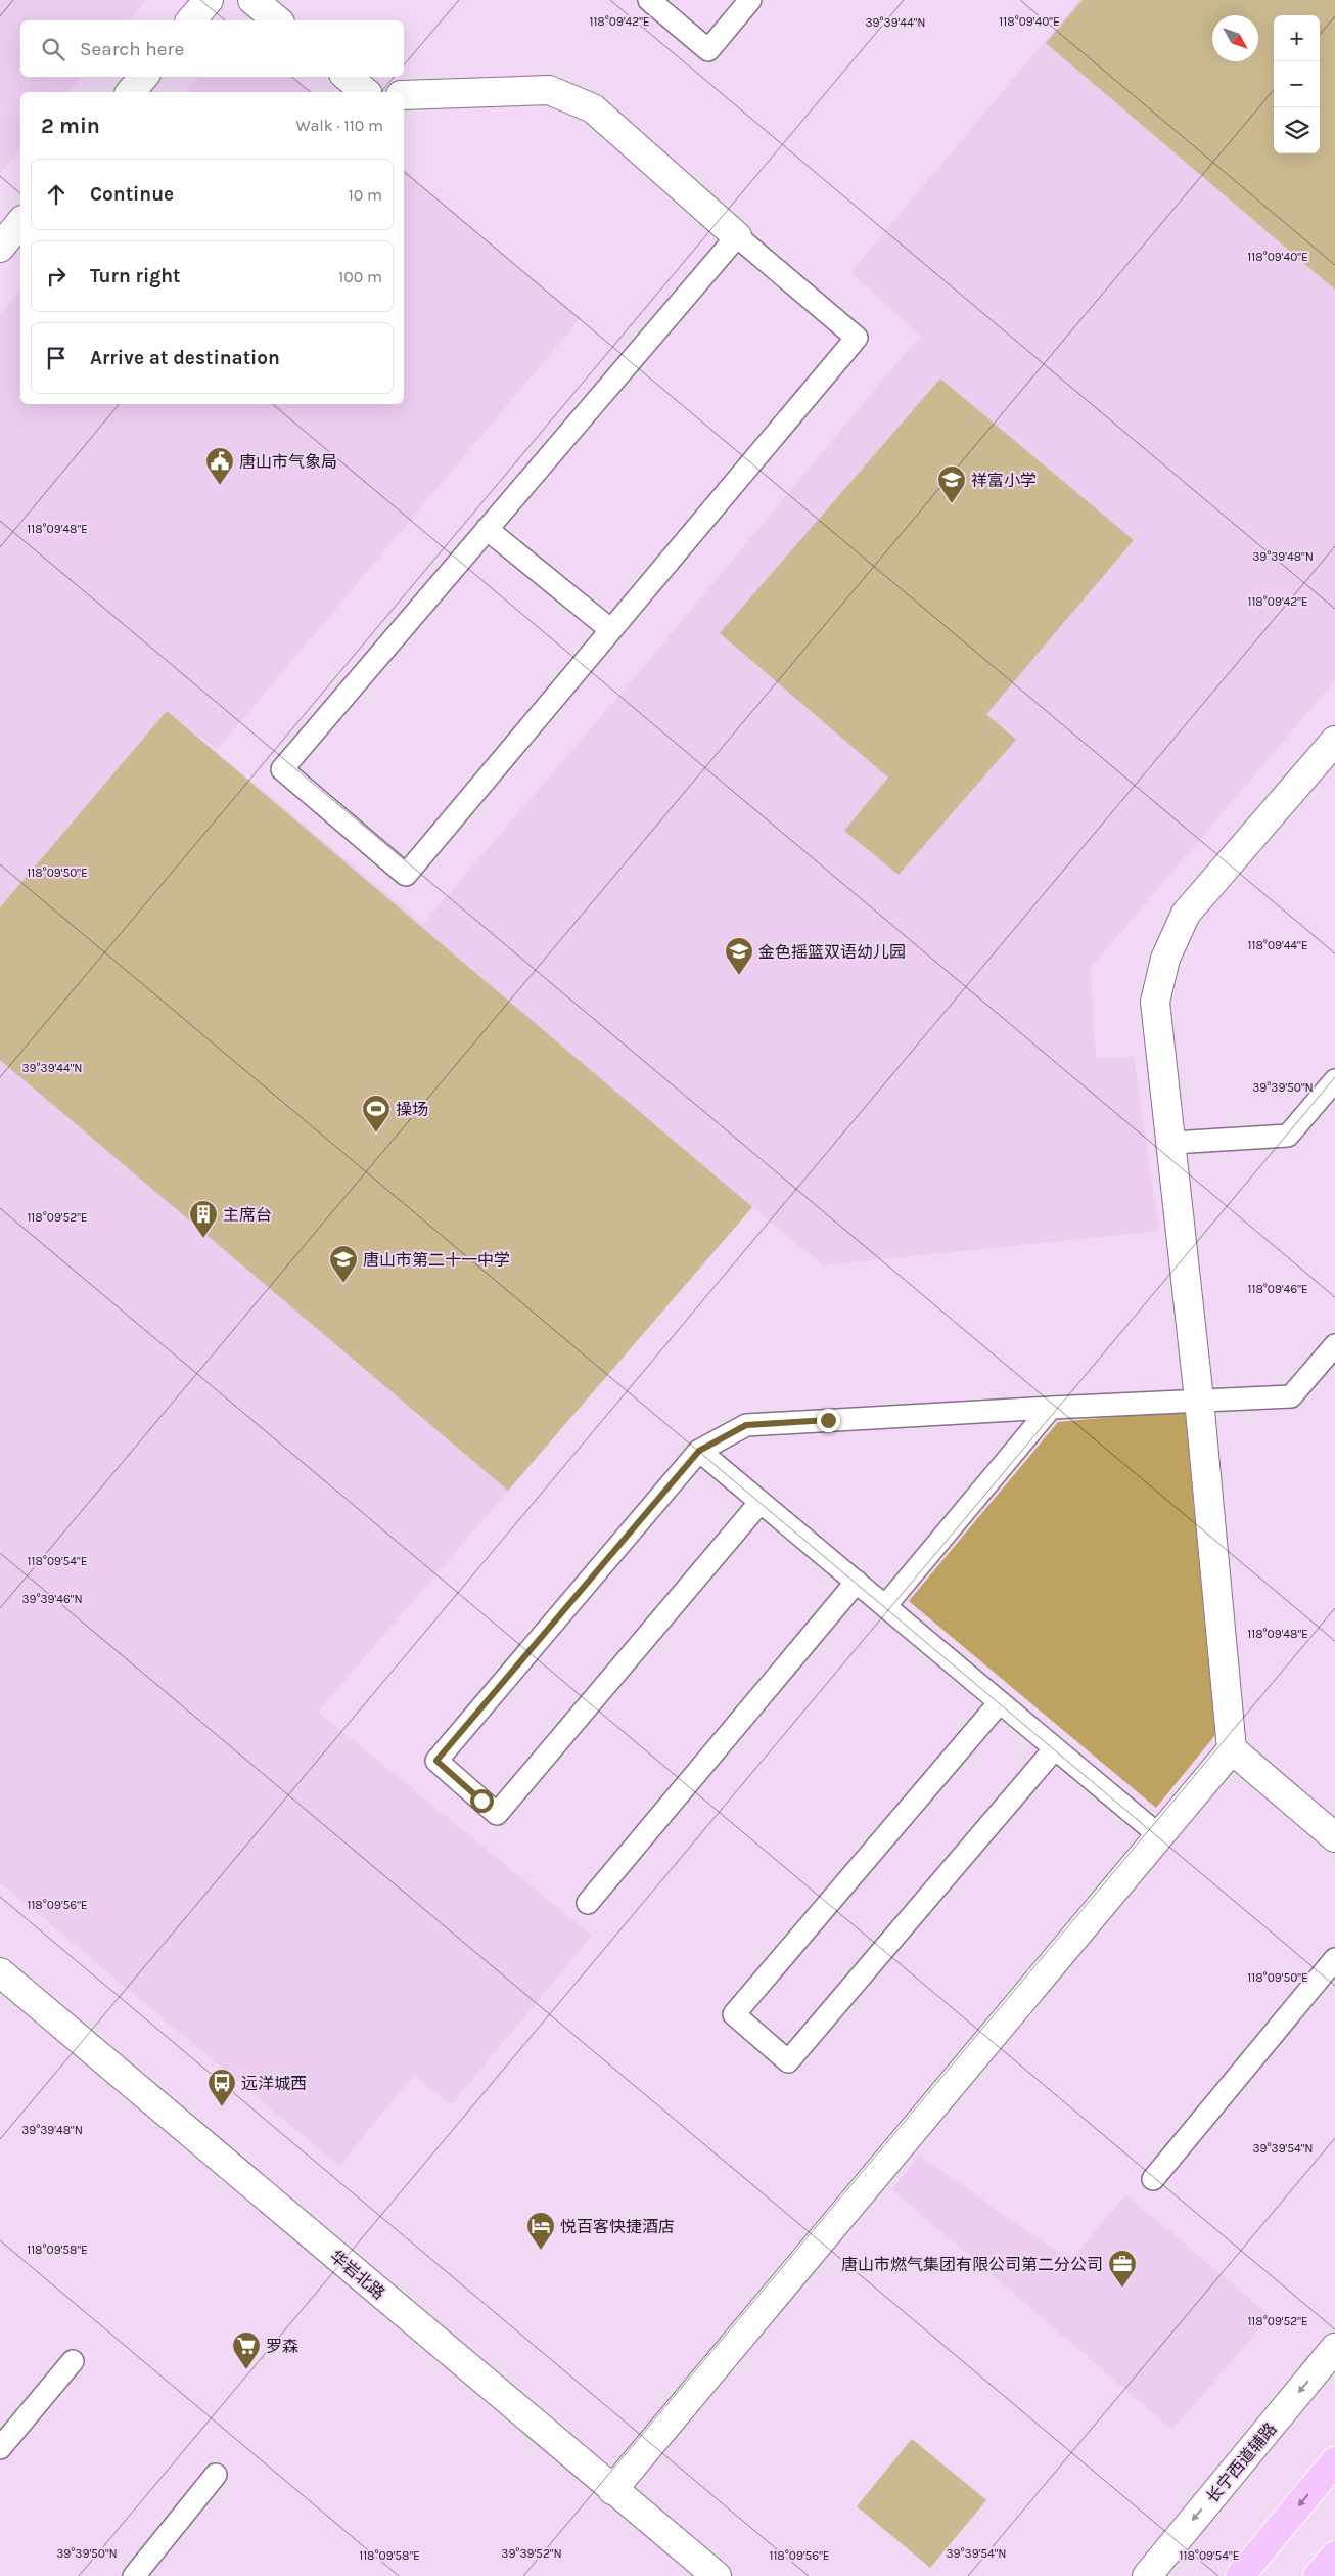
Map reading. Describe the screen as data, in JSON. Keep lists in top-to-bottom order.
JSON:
{
  "streets": {
    "street": ["华岩北路", "长宁西道辅路"]
  },
  "one_way": ["长宁西道辅路"],
  "places": {
    "public building": ["唐山市气象局"],
    "school or university": ["祥富小学", "金色摇篮双语幼儿园", "唐山市第二十一中学"],
    "sports": ["操场"],
    "building": ["主席台"],
    "bus stop": ["远洋城西"],
    "hotel": ["悦百客快捷酒店"],
    "office": ["唐山市燃气集团有限公司第二分公司"],
    "supermarket": ["罗森"]
  },
  "north": "bottom right",
  "page": {
    "map_buttons": ["+", "−"],
    "search": "Search here",
    "heading": ["2 min", "Walk · 110 m"],
    "list": [
      ["Continue", "10 m"],
      ["Turn right", "100 m"],
      "Arrive at destination"
    ]
  },
  "coordinates": [
    "118°09'42\"E",
    "118°09'40\"E",
    "39°39'44\"N",
    "118°09'48\"E",
    "39°39'48\"N",
    "118°09'50\"E",
    "118°09'44\"E",
    "39°39'50\"N",
    "118°09'52\"E",
    "118°09'46\"E",
    "118°09'54\"E",
    "39°39'46\"N",
    "118°09'56\"E",
    "39°39'54\"N",
    "118°09'58\"E",
    "39°39'52\"N"
  ]
}
